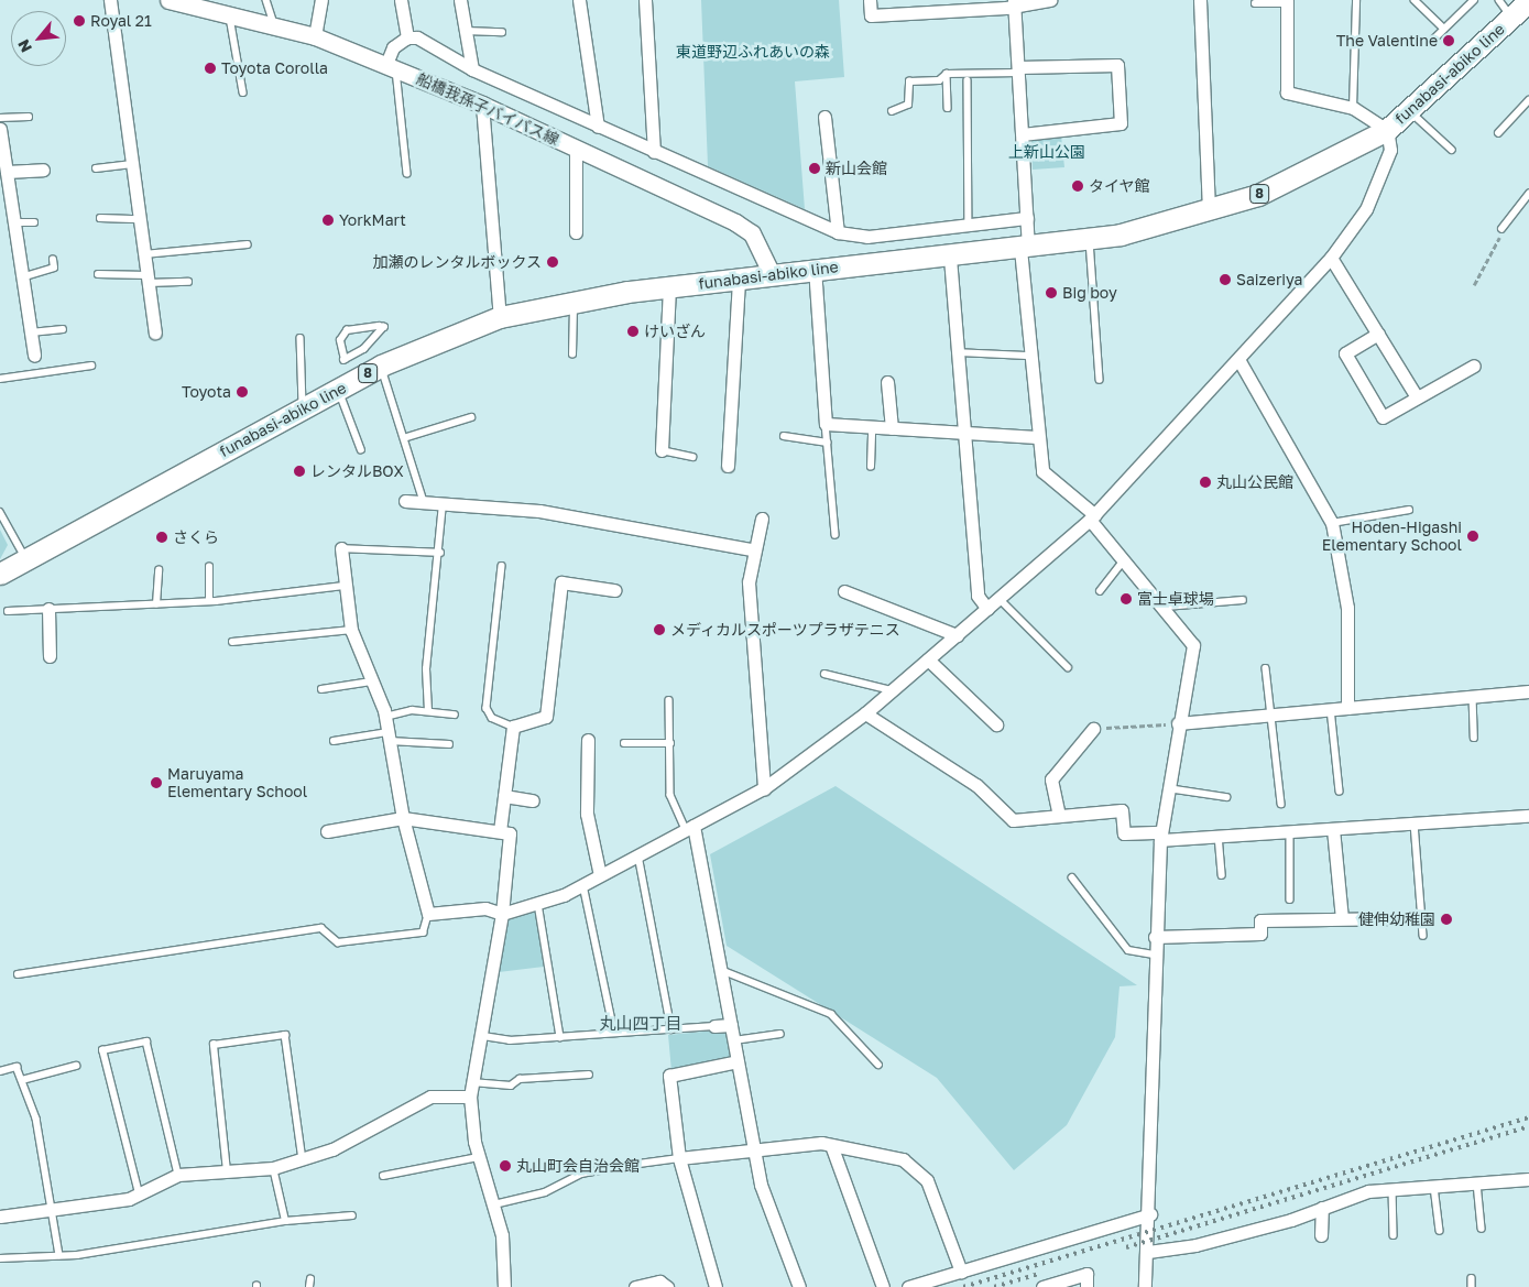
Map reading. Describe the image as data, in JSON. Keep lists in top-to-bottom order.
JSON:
{
  "streets": {
    "main road": ["funabasi-abiko line", "8"],
    "street": ["船橋我孫子バイパス線"]
  },
  "crossings": [
    ["funabasi-abiko line", "船橋我孫子バイパス線"]
  ],
  "districts": ["丸山四丁目"],
  "parks": ["東道野辺ふれあいの森", "上新山公園"],
  "places": [
    "Royal 21",
    "The Valentine",
    "Toyota Corolla",
    "新山会館",
    "タイヤ館",
    "YorkMart",
    "加瀬のレンタルボックス",
    "Saizeriya",
    "Big boy",
    "けいざん",
    "Toyota",
    "レンタルBOX",
    "丸山公民館",
    "Hoden-Higashi Elementary School",
    "さくら",
    "富士卓球場",
    "メディカルスポーツプラザテニス",
    "Maruyama Elementary School",
    "健伸幼稚園",
    "丸山町会自治会館"
  ],
  "north": "bottom left"
}
